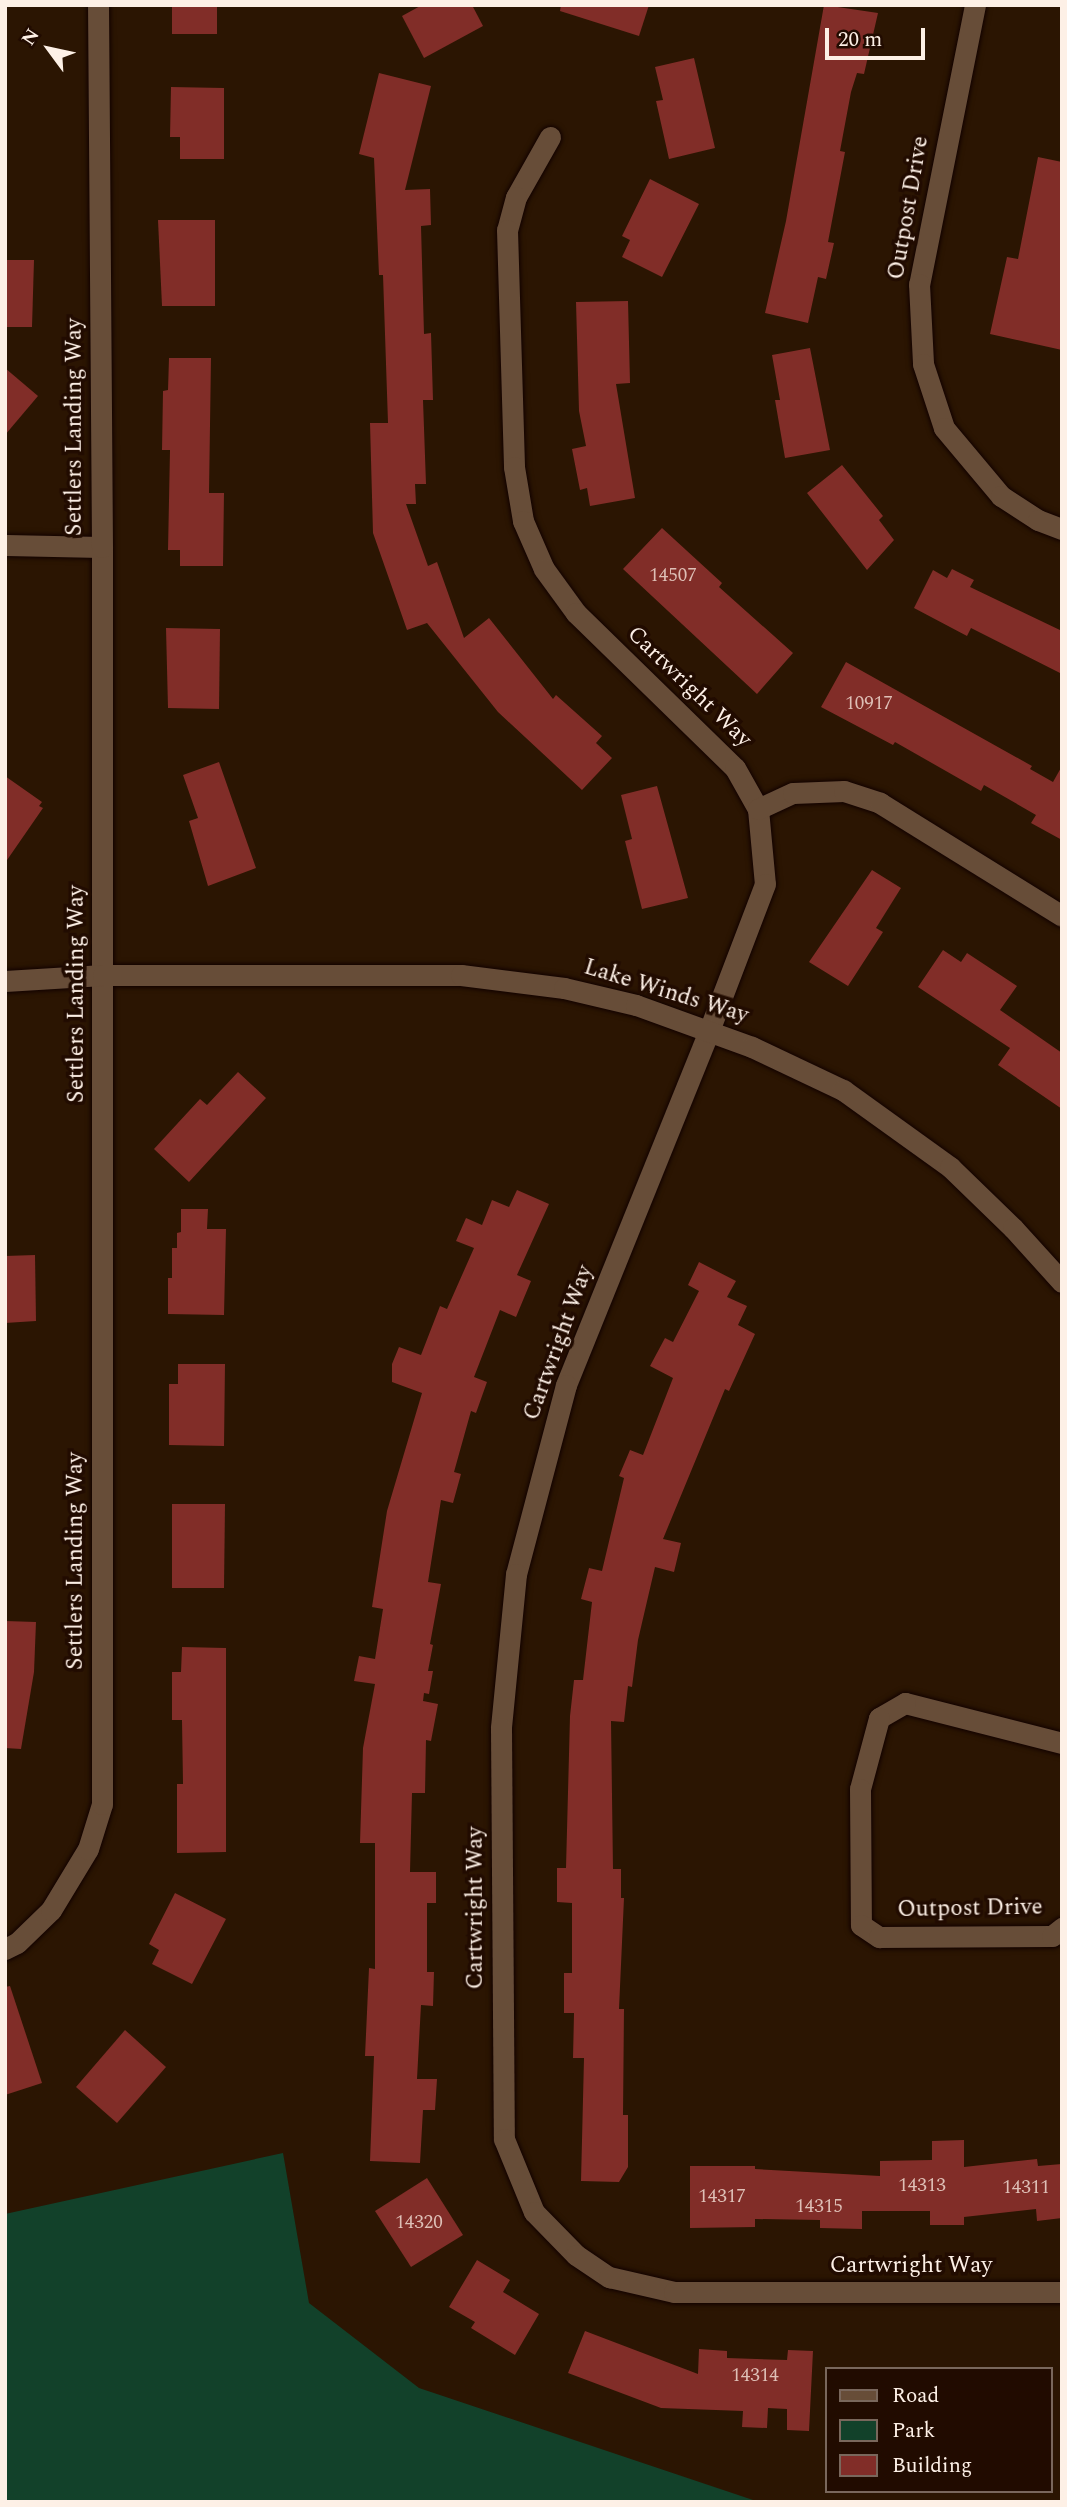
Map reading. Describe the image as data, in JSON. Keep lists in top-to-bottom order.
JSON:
{
  "streets": {
    "street": [
      "Outpost Drive",
      "Settlers Landing Way",
      "Cartwright Way",
      "Lake Winds Way"
    ]
  },
  "crossings": [
    ["Settlers Landing Way", "Lake Winds Way"],
    ["Cartwright Way", "Lake Winds Way"]
  ],
  "house_numbers": [
    "14507",
    "10917",
    "14313",
    "14311",
    "14317",
    "14315",
    "14320",
    "14314"
  ],
  "legend": ["Road", "Park", "Building"],
  "scale_bar": "20 m",
  "north": "top left"
}
